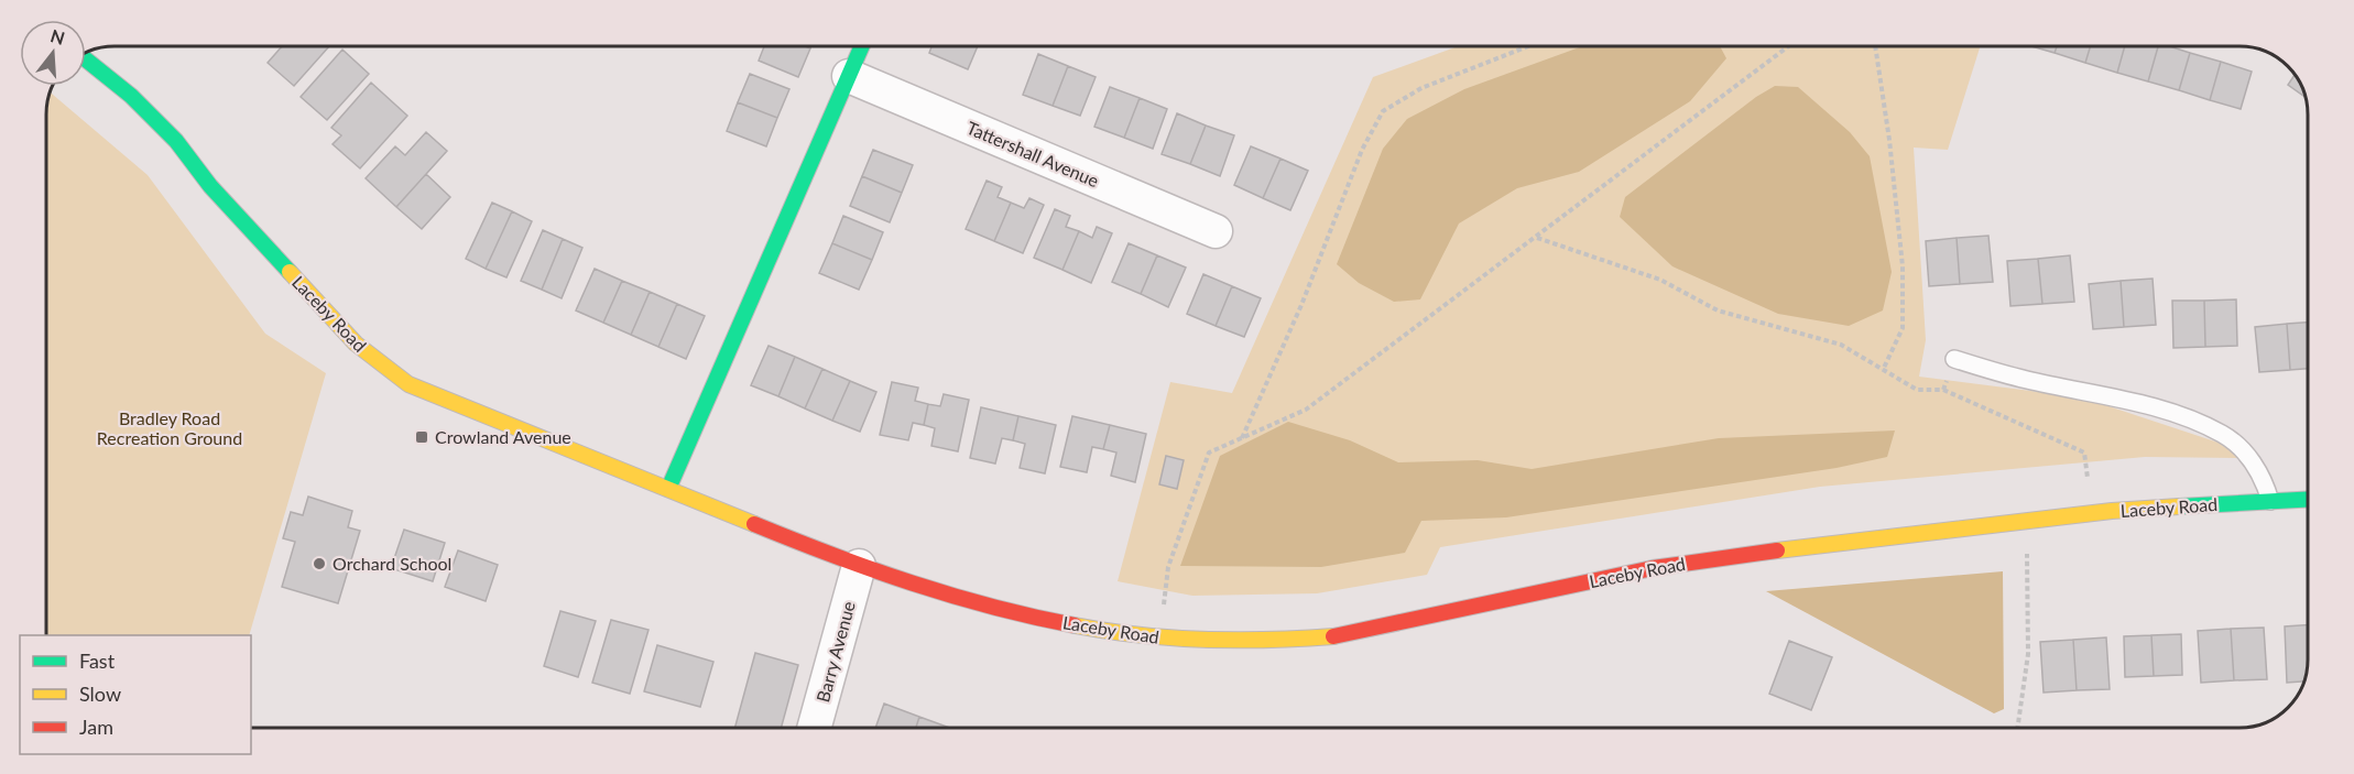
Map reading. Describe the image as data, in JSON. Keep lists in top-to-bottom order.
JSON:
{
  "streets": {
    "main road": ["Laceby Road"],
    "street": ["Tattershall Avenue", "Barry Avenue"]
  },
  "crossings": [
    ["Laceby Road", "Barry Avenue"]
  ],
  "parks": ["Bradley Road Recreation Ground"],
  "places": {
    "transit": ["Crowland Avenue"],
    "other": ["Orchard School"]
  },
  "legend": ["Fast", "Slow", "Jam"],
  "north": "top"
}
